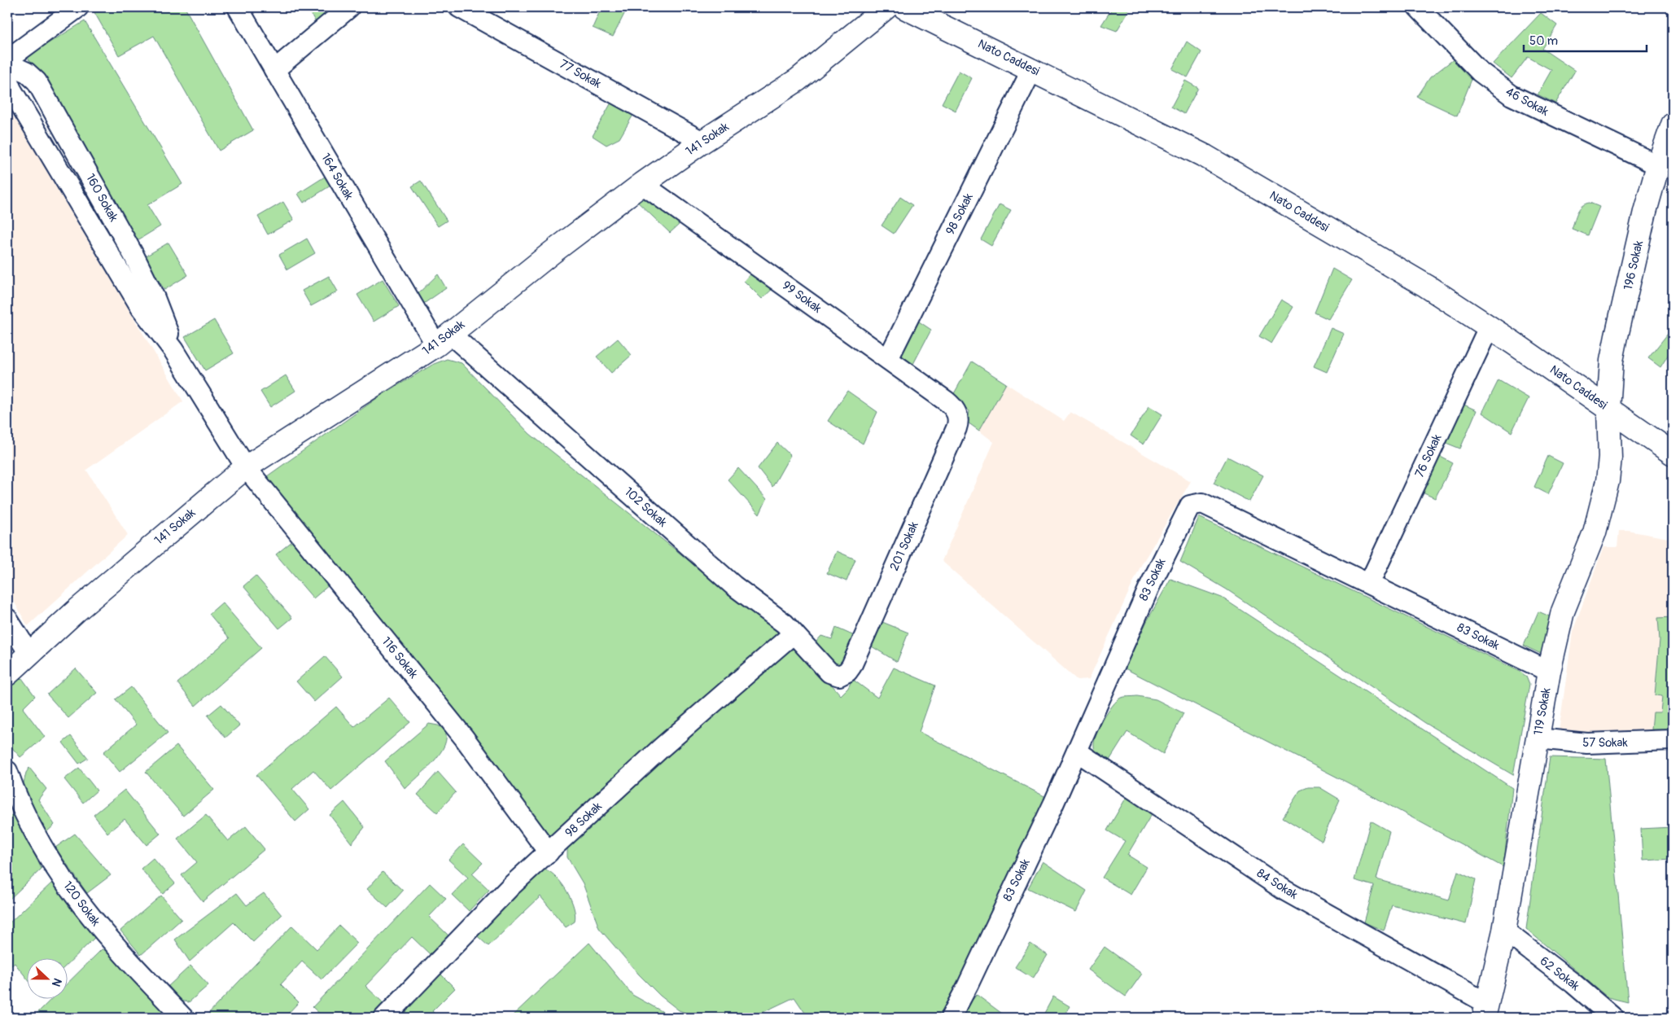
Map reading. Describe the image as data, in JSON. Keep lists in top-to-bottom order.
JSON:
{
  "streets": {
    "street": [
      "Nato Caddesi",
      "77 Sokak",
      "46 Sokak",
      "141 Sokak",
      "164 Sokak",
      "160 Sokak",
      "98 Sokak",
      "196 Sokak",
      "99 Sokak",
      "76 Sokak",
      "102 Sokak",
      "201 Sokak",
      "83 Sokak",
      "116 Sokak",
      "119 Sokak",
      "57 Sokak",
      "84 Sokak",
      "120 Sokak",
      "62 Sokak"
    ]
  },
  "crossings": [
    ["Nato Caddesi", "98 Sokak"],
    ["Nato Caddesi", "196 Sokak"],
    ["Nato Caddesi", "76 Sokak"],
    ["Nato Caddesi", "119 Sokak"],
    ["77 Sokak", "141 Sokak"],
    ["46 Sokak", "196 Sokak"],
    ["141 Sokak", "164 Sokak"],
    ["141 Sokak", "160 Sokak"],
    ["141 Sokak", "99 Sokak"],
    ["141 Sokak", "102 Sokak"],
    ["141 Sokak", "116 Sokak"],
    ["164 Sokak", "102 Sokak"],
    ["160 Sokak", "116 Sokak"],
    ["98 Sokak", "99 Sokak"],
    ["98 Sokak", "102 Sokak"],
    ["98 Sokak", "116 Sokak"],
    ["196 Sokak", "119 Sokak"],
    ["99 Sokak", "201 Sokak"],
    ["76 Sokak", "83 Sokak"],
    ["102 Sokak", "201 Sokak"],
    ["83 Sokak", "119 Sokak"],
    ["83 Sokak", "84 Sokak"],
    ["119 Sokak", "57 Sokak"],
    ["119 Sokak", "84 Sokak"],
    ["119 Sokak", "62 Sokak"]
  ],
  "scale_bar": "50 m",
  "north": "right"
}
